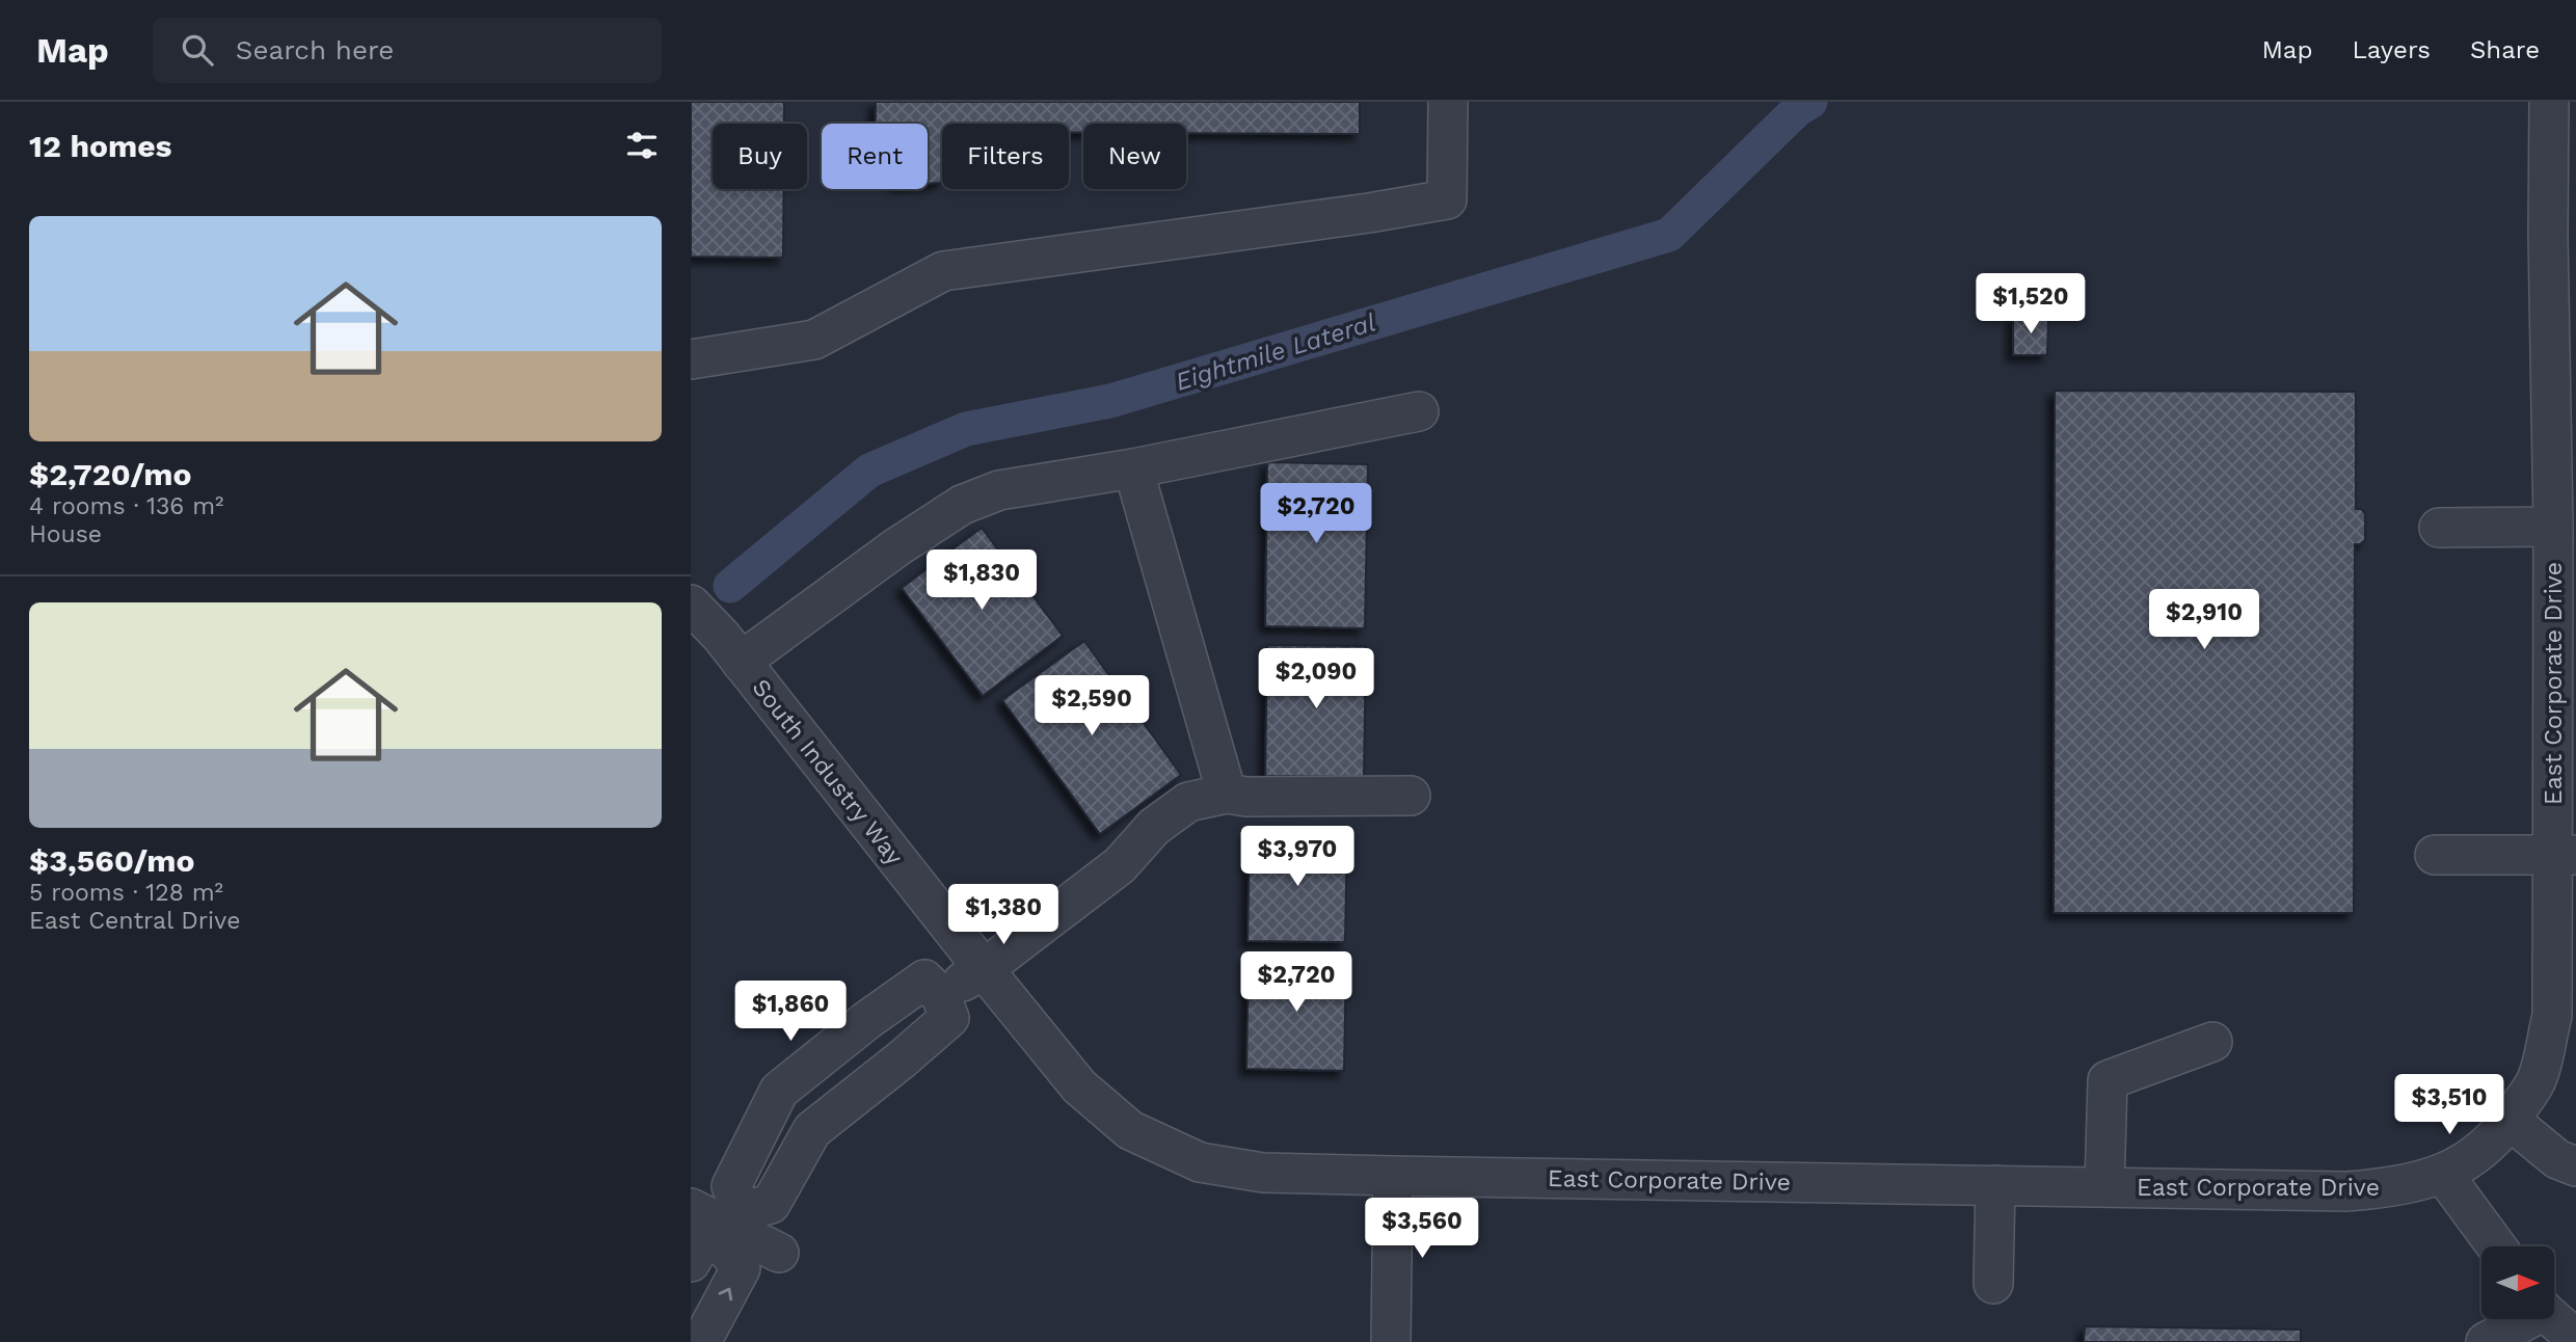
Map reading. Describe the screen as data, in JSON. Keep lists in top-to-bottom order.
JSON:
{
  "streets": {
    "street": ["East Corporate Drive", "South Industry Way"]
  },
  "crossings": [
    ["East Corporate Drive", "South Industry Way"]
  ],
  "water": ["Eightmile Lateral"],
  "north": "right",
  "page": {
    "header": "Map",
    "search": "Search here",
    "nav": ["Map", "Layers", "Share"],
    "heading": "12 homes",
    "chip": [
      "Buy",
      "Rent",
      "Filters",
      "New"
    ],
    "list": [
      {
        "name": "$2,720/mo",
        "note": "4 rooms · 136 m² · House"
      },
      {
        "name": "$3,560/mo",
        "note": "5 rooms · 128 m² · East Central Drive"
      }
    ],
    "price": [
      "$1,520",
      "$2,720",
      "$1,830",
      "$2,910",
      "$2,090",
      "$2,590",
      "$3,970",
      "$1,380",
      "$2,720",
      "$1,860",
      "$3,510",
      "$3,560"
    ]
  }
}
